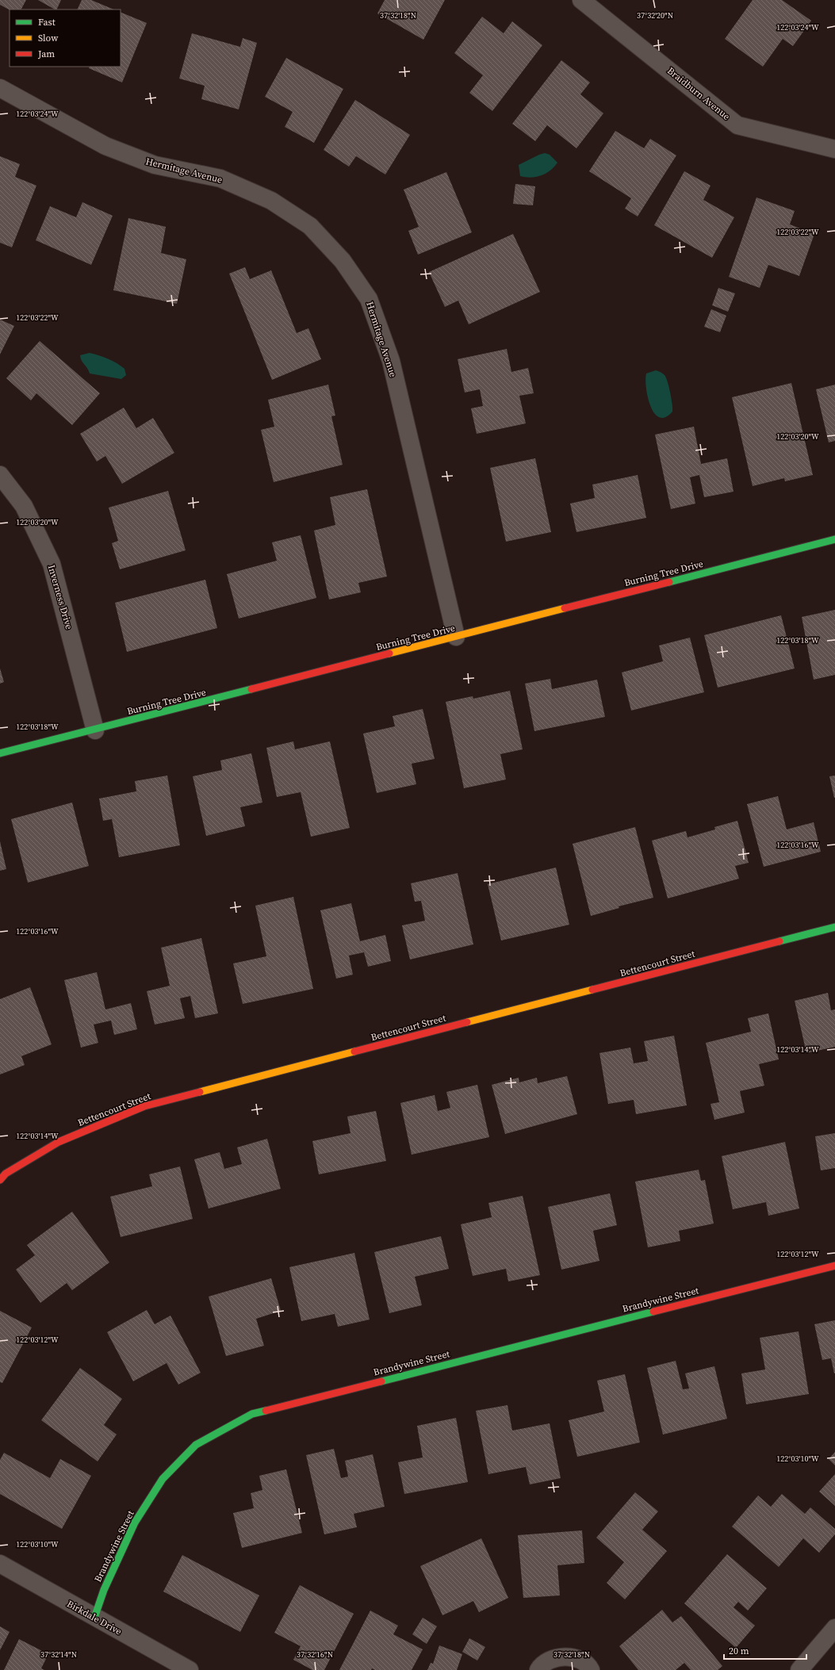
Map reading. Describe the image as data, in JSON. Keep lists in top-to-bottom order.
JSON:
{
  "streets": {
    "street": [
      "Braidburn Avenue",
      "Hermitage Avenue",
      "Burning Tree Drive",
      "Inverness Drive",
      "Bettencourt Street",
      "Brandywine Street",
      "Birkdale Drive"
    ]
  },
  "crossings": [
    ["Hermitage Avenue", "Burning Tree Drive"],
    ["Burning Tree Drive", "Inverness Drive"],
    ["Brandywine Street", "Birkdale Drive"]
  ],
  "legend": ["Fast", "Slow", "Jam"],
  "scale_bar": "20 m",
  "coordinates": [
    "37°32'18\"N",
    "37°32'20\"N",
    "122°03'24\"W",
    "122°03'22\"W",
    "122°03'20\"W",
    "122°03'18\"W",
    "122°03'16\"W",
    "122°03'14\"W",
    "122°03'12\"W",
    "122°03'10\"W",
    "37°32'14\"N",
    "37°32'16\"N"
  ]
}
